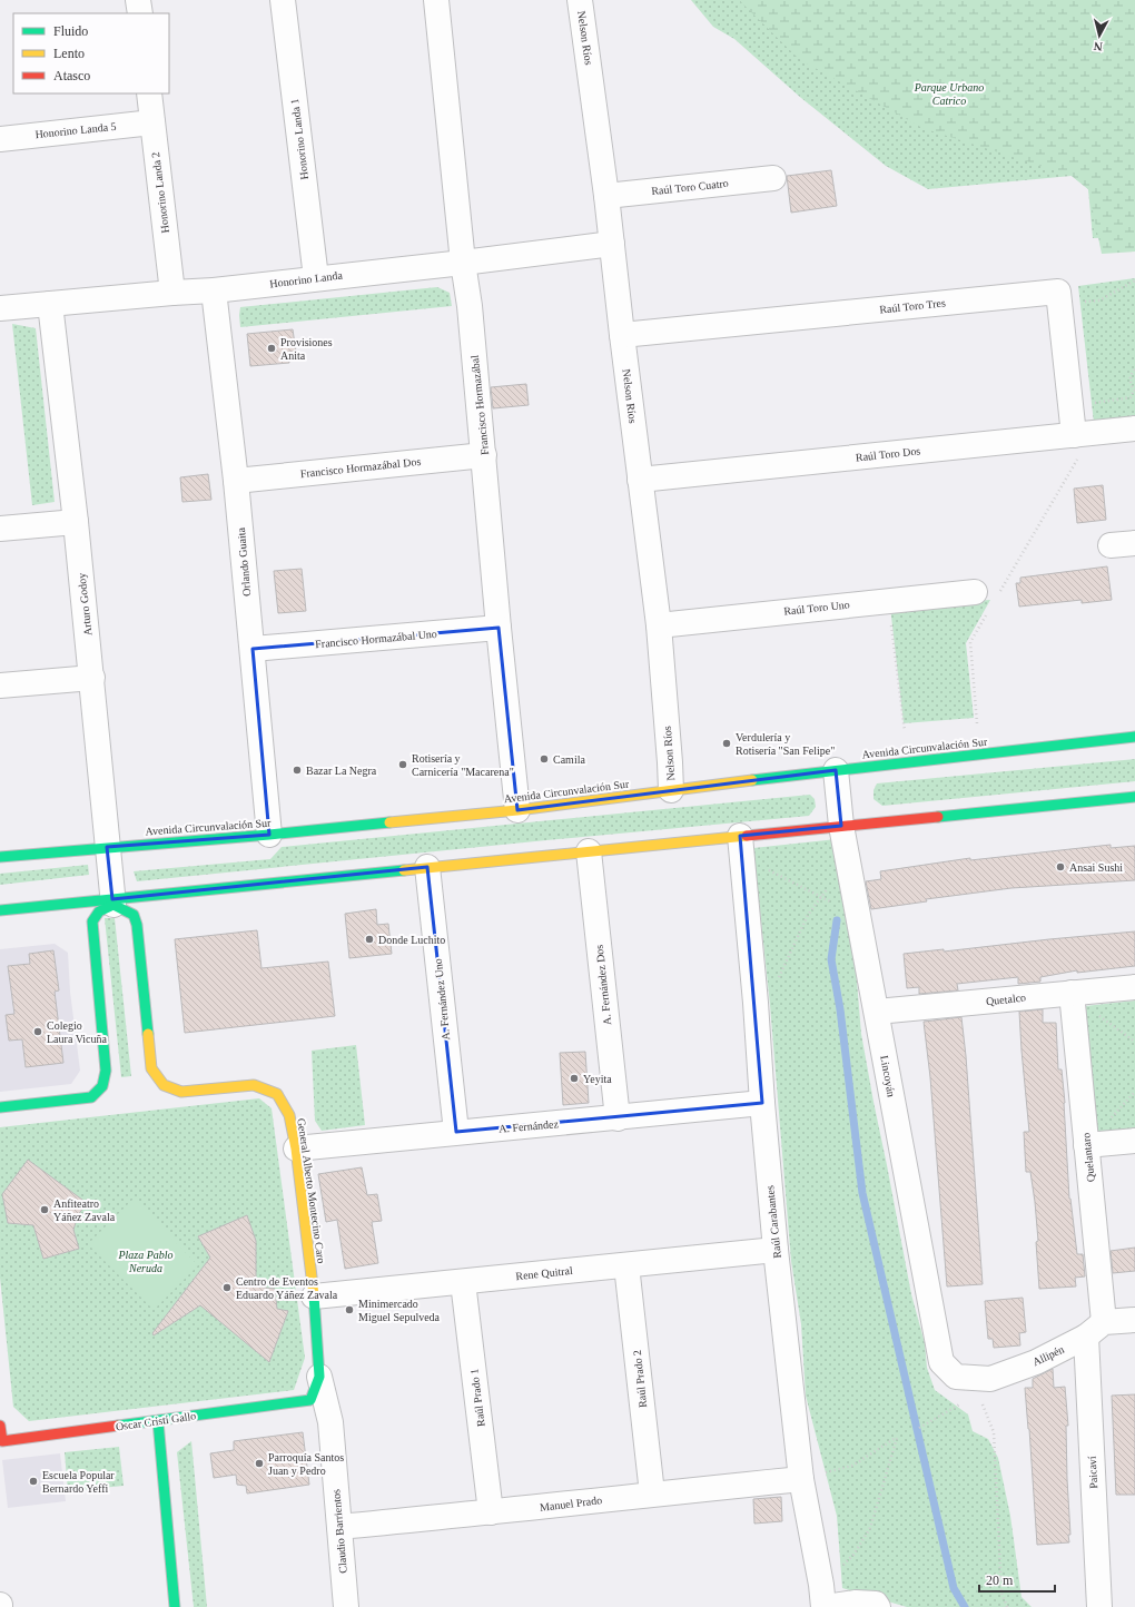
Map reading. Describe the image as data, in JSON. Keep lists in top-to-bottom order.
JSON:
{
  "streets": {
    "main road": ["Avenida Circunvalación Sur", "General Alberto Montecino Caro", "Oscar Cristi Gallo"],
    "street": [
      "Nelson Ríos",
      "Honorino Landa 5",
      "Honorino Landa 1",
      "Raúl Toro Cuatro",
      "Honorino Landa 2",
      "Honorino Landa",
      "Raúl Toro Tres",
      "Francisco Hormazábal",
      "Raúl Toro Dos",
      "Francisco Hormazábal Dos",
      "Orlando Guaita",
      "Arturo Godoy",
      "Raúl Toro Uno",
      "Francisco Hormazábal Uno",
      "A. Fernández Dos",
      "A. Fernández Uno",
      "Quetalco",
      "Lincoyán",
      "A. Fernández",
      "Quelantaro",
      "Raúl Carabantes",
      "Rene Quitral",
      "Allipén",
      "Raúl Prado 2",
      "Raúl Prado 1",
      "Paicaví",
      "Manuel Prado",
      "Claudio Barrientos"
    ]
  },
  "crossings": [
    ["Nelson Ríos", "Raúl Toro Cuatro"],
    ["Nelson Ríos", "Honorino Landa"],
    ["Nelson Ríos", "Raúl Toro Tres"],
    ["Nelson Ríos", "Raúl Toro Dos"],
    ["Nelson Ríos", "Raúl Toro Uno"],
    ["Nelson Ríos", "Avenida Circunvalación Sur"],
    ["Honorino Landa 5", "Honorino Landa 2"],
    ["Honorino Landa 1", "Honorino Landa"],
    ["Honorino Landa 2", "Honorino Landa"],
    ["Honorino Landa", "Francisco Hormazábal"],
    ["Honorino Landa", "Orlando Guaita"],
    ["Honorino Landa", "Arturo Godoy"],
    ["Francisco Hormazábal", "Francisco Hormazábal Dos"],
    ["Francisco Hormazábal", "Francisco Hormazábal Uno"],
    ["Francisco Hormazábal", "Avenida Circunvalación Sur"],
    ["Francisco Hormazábal Dos", "Orlando Guaita"],
    ["Orlando Guaita", "Francisco Hormazábal Uno"],
    ["Orlando Guaita", "Avenida Circunvalación Sur"],
    ["Arturo Godoy", "Avenida Circunvalación Sur"],
    ["Arturo Godoy", "General Alberto Montecino Caro"],
    ["Avenida Circunvalación Sur", "Lincoyán"],
    ["A. Fernández Dos", "A. Fernández"],
    ["A. Fernández Uno", "A. Fernández"],
    ["Quetalco", "Lincoyán"],
    ["Quetalco", "Quelantaro"],
    ["Lincoyán", "Allipén"],
    ["A. Fernández", "General Alberto Montecino Caro"],
    ["A. Fernández", "Raúl Carabantes"],
    ["Quelantaro", "Allipén"],
    ["Quelantaro", "Paicaví"],
    ["General Alberto Montecino Caro", "Rene Quitral"],
    ["General Alberto Montecino Caro", "Oscar Cristi Gallo"],
    ["General Alberto Montecino Caro", "Claudio Barrientos"],
    ["Raúl Carabantes", "Rene Quitral"],
    ["Raúl Carabantes", "Manuel Prado"],
    ["Rene Quitral", "Raúl Prado 2"],
    ["Rene Quitral", "Raúl Prado 1"],
    ["Allipén", "Paicaví"],
    ["Raúl Prado 2", "Manuel Prado"],
    ["Raúl Prado 1", "Manuel Prado"],
    ["Manuel Prado", "Claudio Barrientos"]
  ],
  "parks": ["Parque Urbano Catrico", "Plaza Pablo Neruda"],
  "places": [
    "Provisiones Anita",
    "Verdulería y Rotisería \"San Felipe\"",
    "Camila",
    "Rotisería y Carnicería \"Macarena\"",
    "Bazar La Negra",
    "Ansai Sushi",
    "Donde Luchito",
    "Colegio Laura Vicuña",
    "Yeyita",
    "Anfiteatro Yáñez Zavala",
    "Centro de Eventos Eduardo Yáñez Zavala",
    "Minimercado Miguel Sepulveda",
    "Parroquía Santos Juan y Pedro",
    "Escuela Popular Bernardo Yeffi"
  ],
  "legend": ["Fluido", "Lento", "Atasco"],
  "scale_bar": "20 m",
  "north": "bottom"
}
